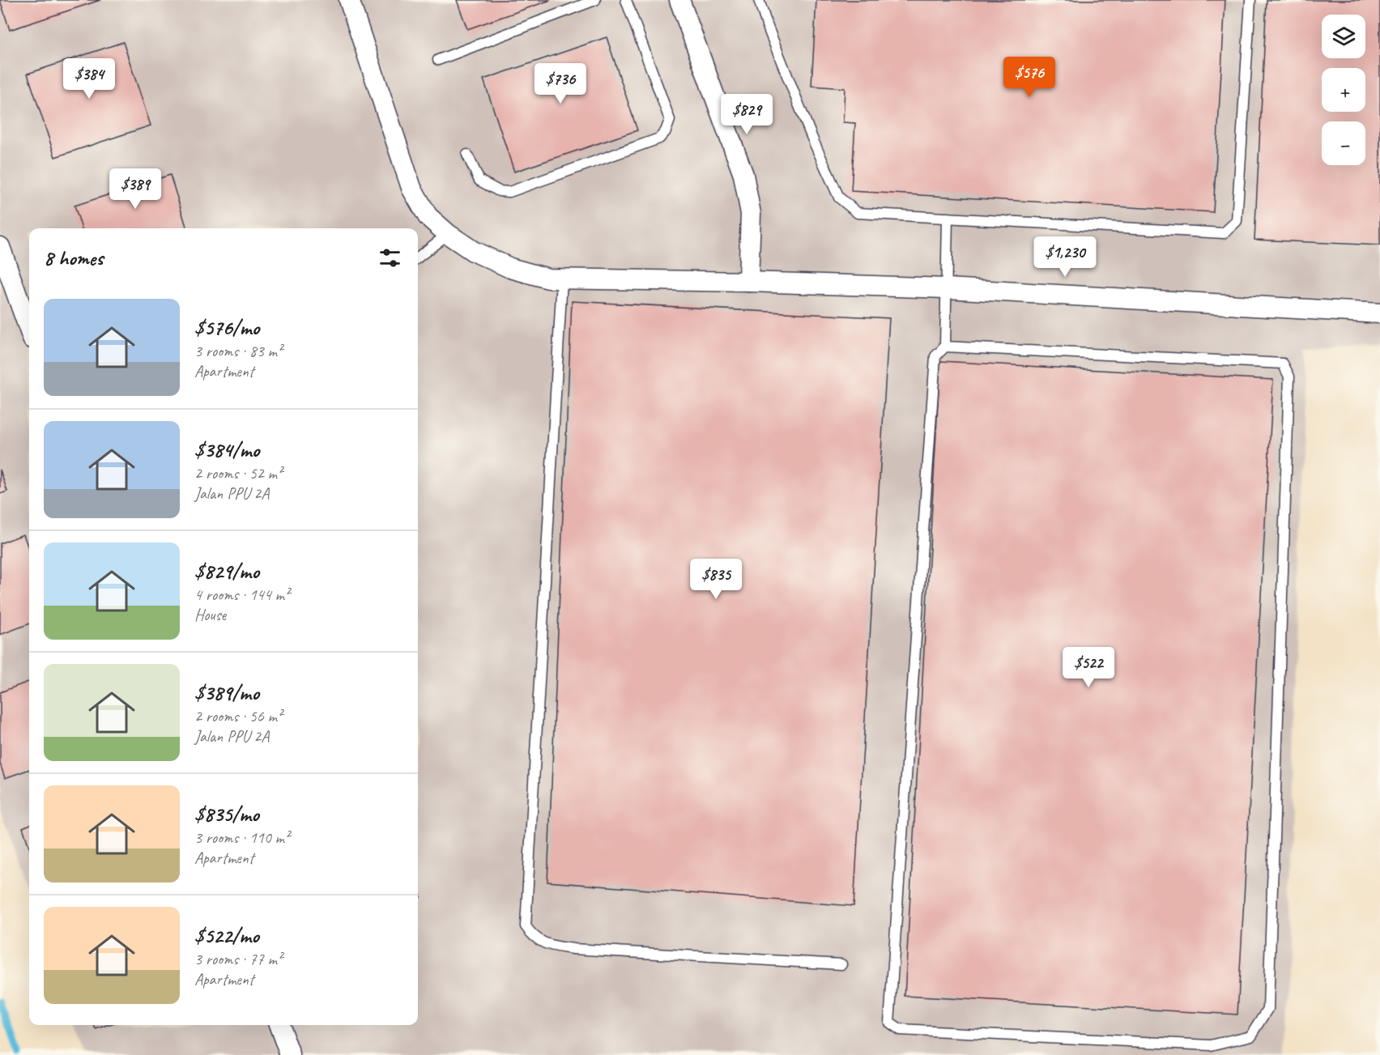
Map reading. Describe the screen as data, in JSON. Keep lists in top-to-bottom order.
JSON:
{
  "page": {
    "map_buttons": ["+", "−"],
    "price": [
      "$576",
      "$384",
      "$736",
      "$829",
      "$389",
      "$1,230",
      "$835",
      "$522"
    ],
    "heading": "8 homes",
    "list": [
      {
        "name": "$576/mo",
        "note": "3 rooms · 83 m² · Apartment"
      },
      {
        "name": "$384/mo",
        "note": "2 rooms · 52 m² · Jalan PPU 2A"
      },
      {
        "name": "$829/mo",
        "note": "4 rooms · 144 m² · House"
      },
      {
        "name": "$389/mo",
        "note": "2 rooms · 56 m² · Jalan PPU 2A"
      },
      {
        "name": "$835/mo",
        "note": "3 rooms · 110 m² · Apartment"
      },
      {
        "name": "$522/mo",
        "note": "3 rooms · 77 m² · Apartment"
      }
    ]
  }
}
